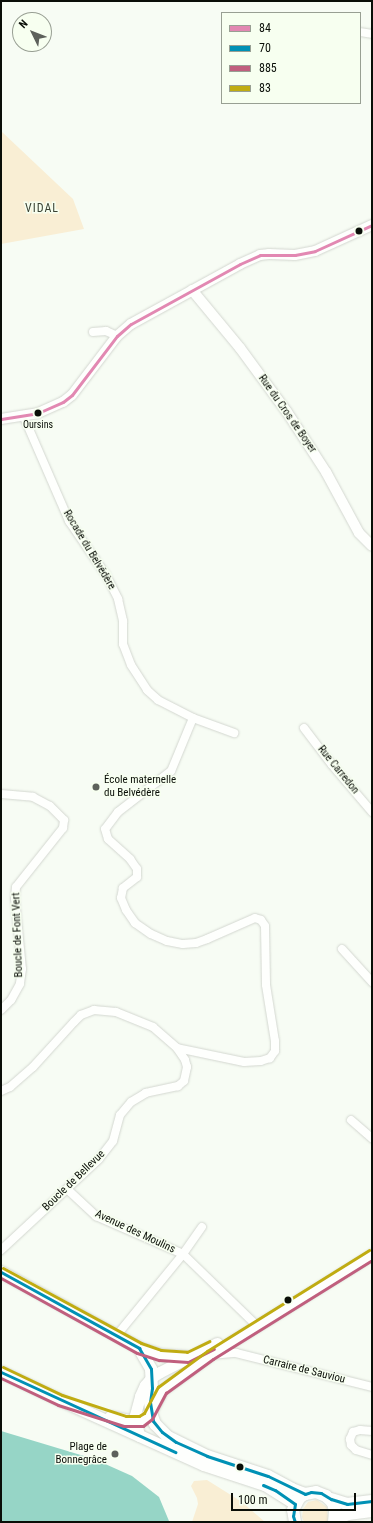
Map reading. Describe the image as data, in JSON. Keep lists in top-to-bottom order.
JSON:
{
  "streets": {
    "street": [
      "Rue du Cros de Boyer",
      "Rocade du Belvédère",
      "Rue Carredon",
      "Boucle de Font Vert",
      "Boucle de Bellevue",
      "Avenue des Moulins",
      "Carraire de Sauviou"
    ]
  },
  "crossings": [
    ["Boucle de Bellevue", "Avenue des Moulins"]
  ],
  "districts": ["VIDAL"],
  "places": ["Oursins", "École maternelle du Belvédère", "Plage de Bonnegrâce"],
  "lines": [
    "transit line 84",
    "transit line 83",
    "transit line 885",
    "transit line 70"
  ],
  "legend": [
    "84",
    "70",
    "885",
    "83"
  ],
  "scale_bar": "100 m",
  "north": "top left"
}
